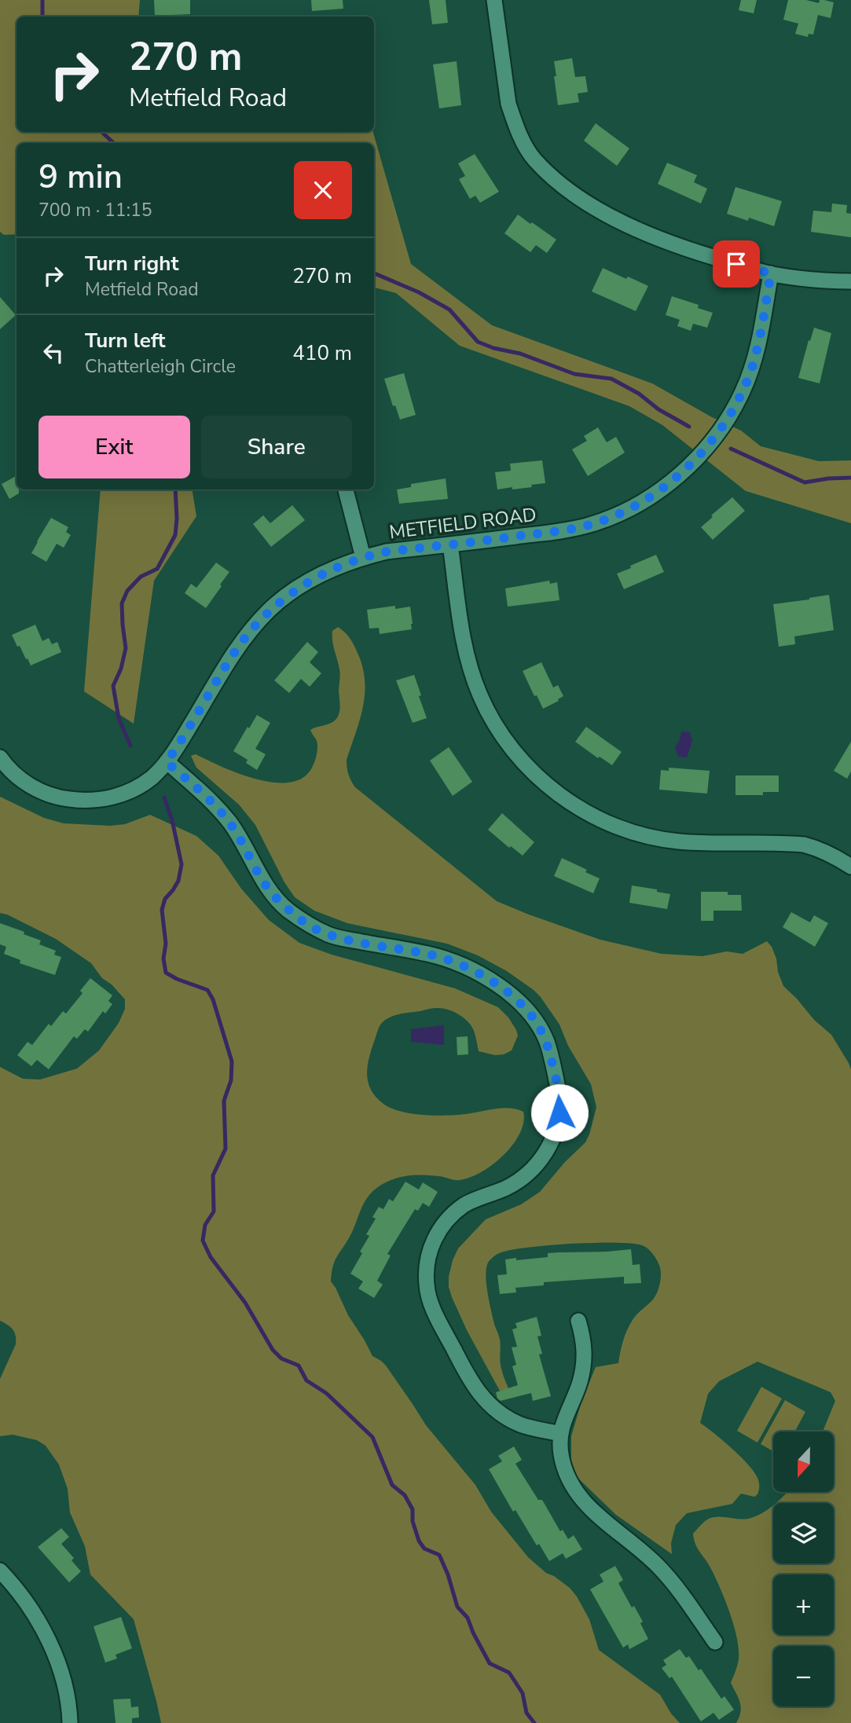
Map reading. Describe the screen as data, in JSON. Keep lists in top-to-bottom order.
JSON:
{
  "streets": {
    "street": ["METFIELD ROAD"]
  },
  "north": "bottom",
  "page": {
    "turn": ["270 m", "Metfield Road"],
    "heading": ["9 min", "700 m · 11:15"],
    "list": [
      {
        "name": "Turn right",
        "note": "Metfield Road",
        "value": "270 m"
      },
      {
        "name": "Turn left",
        "note": "Chatterleigh Circle",
        "value": "410 m"
      }
    ],
    "buttons": ["Exit", "Share"],
    "map_buttons": ["+", "−"]
  }
}
